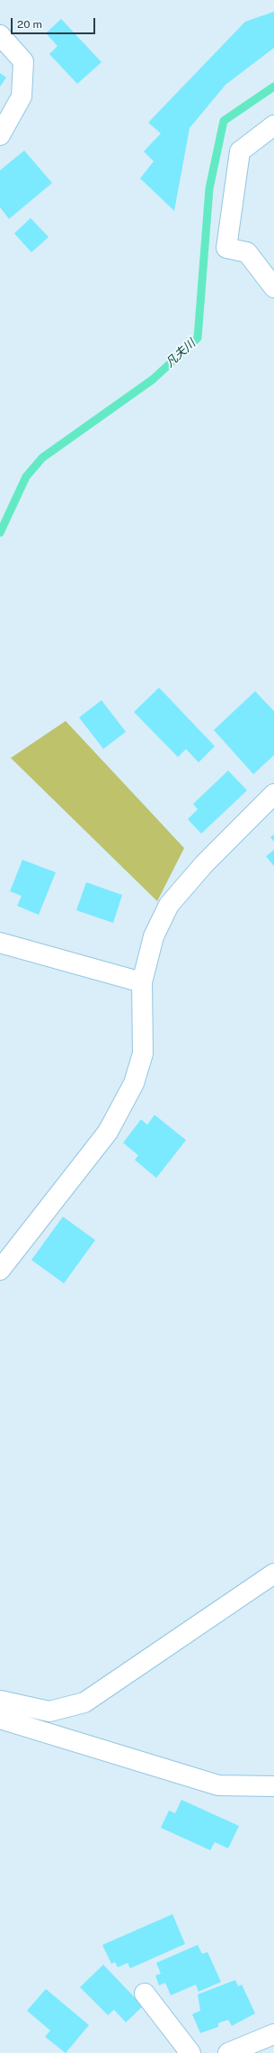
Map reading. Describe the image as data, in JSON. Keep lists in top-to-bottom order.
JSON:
{
  "water": ["凡夫川"],
  "scale_bar": "20 m"
}
